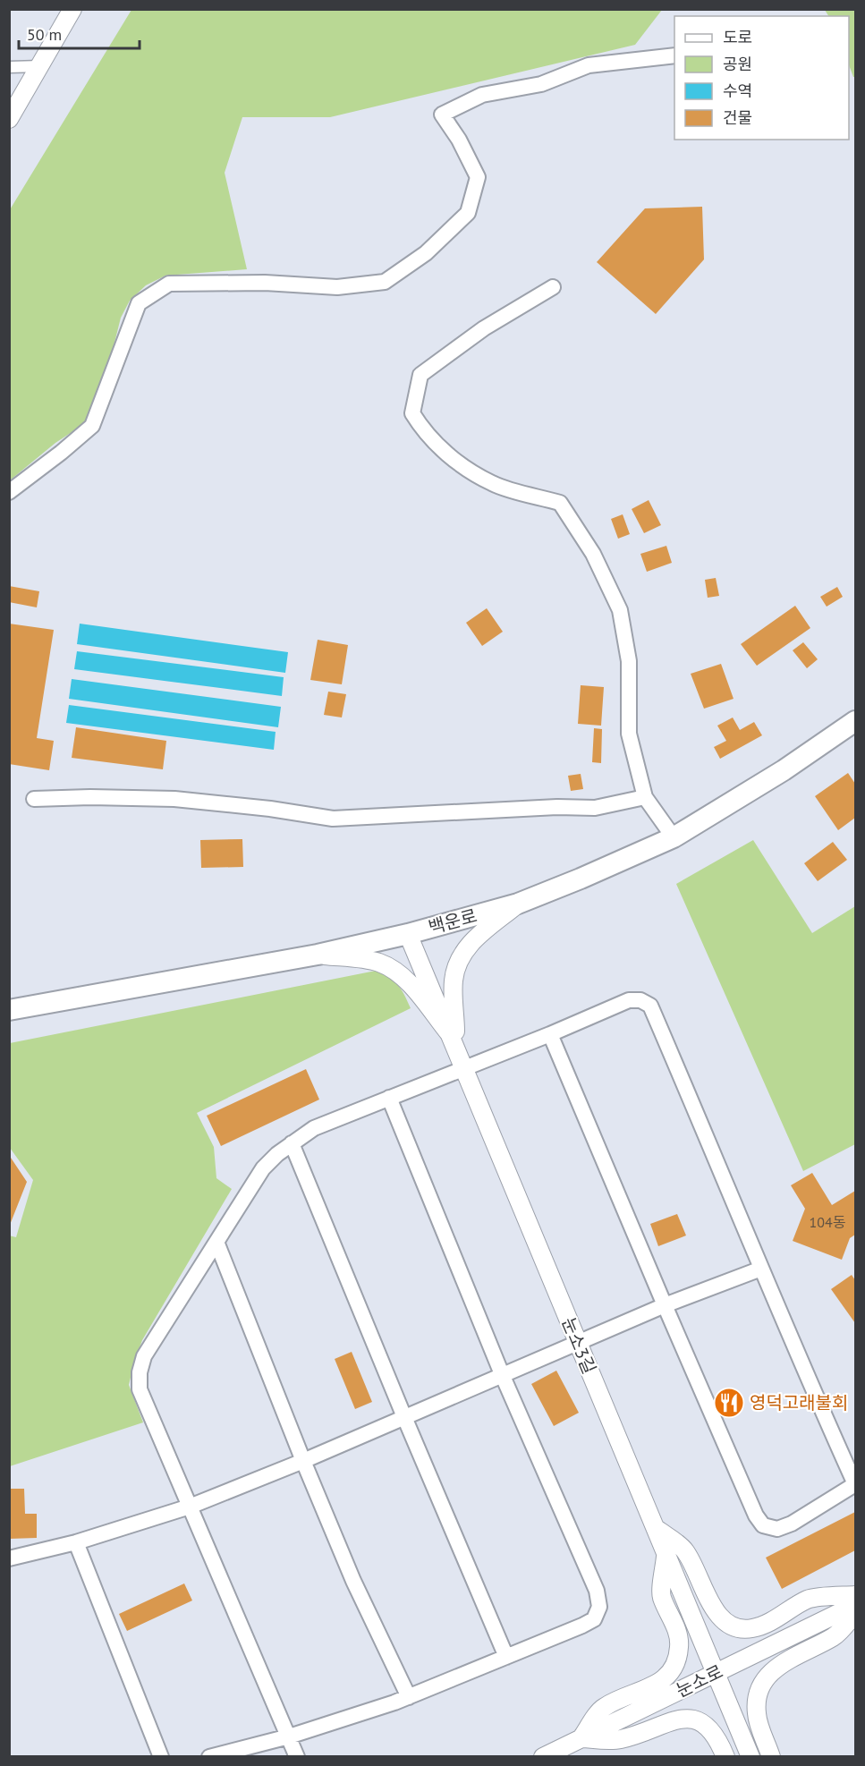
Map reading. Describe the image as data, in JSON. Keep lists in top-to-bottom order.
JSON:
{
  "streets": {
    "main road": ["백운로"],
    "street": ["눈소3길", "눈소로"]
  },
  "crossings": [
    ["백운로", "눈소3길"],
    ["눈소3길", "눈소로"]
  ],
  "places": {
    "restaurant": ["영덕고래불회"]
  },
  "house_numbers": ["104동"],
  "legend": [
    "도로",
    "공원",
    "수역",
    "건물"
  ],
  "scale_bar": "50 m"
}
